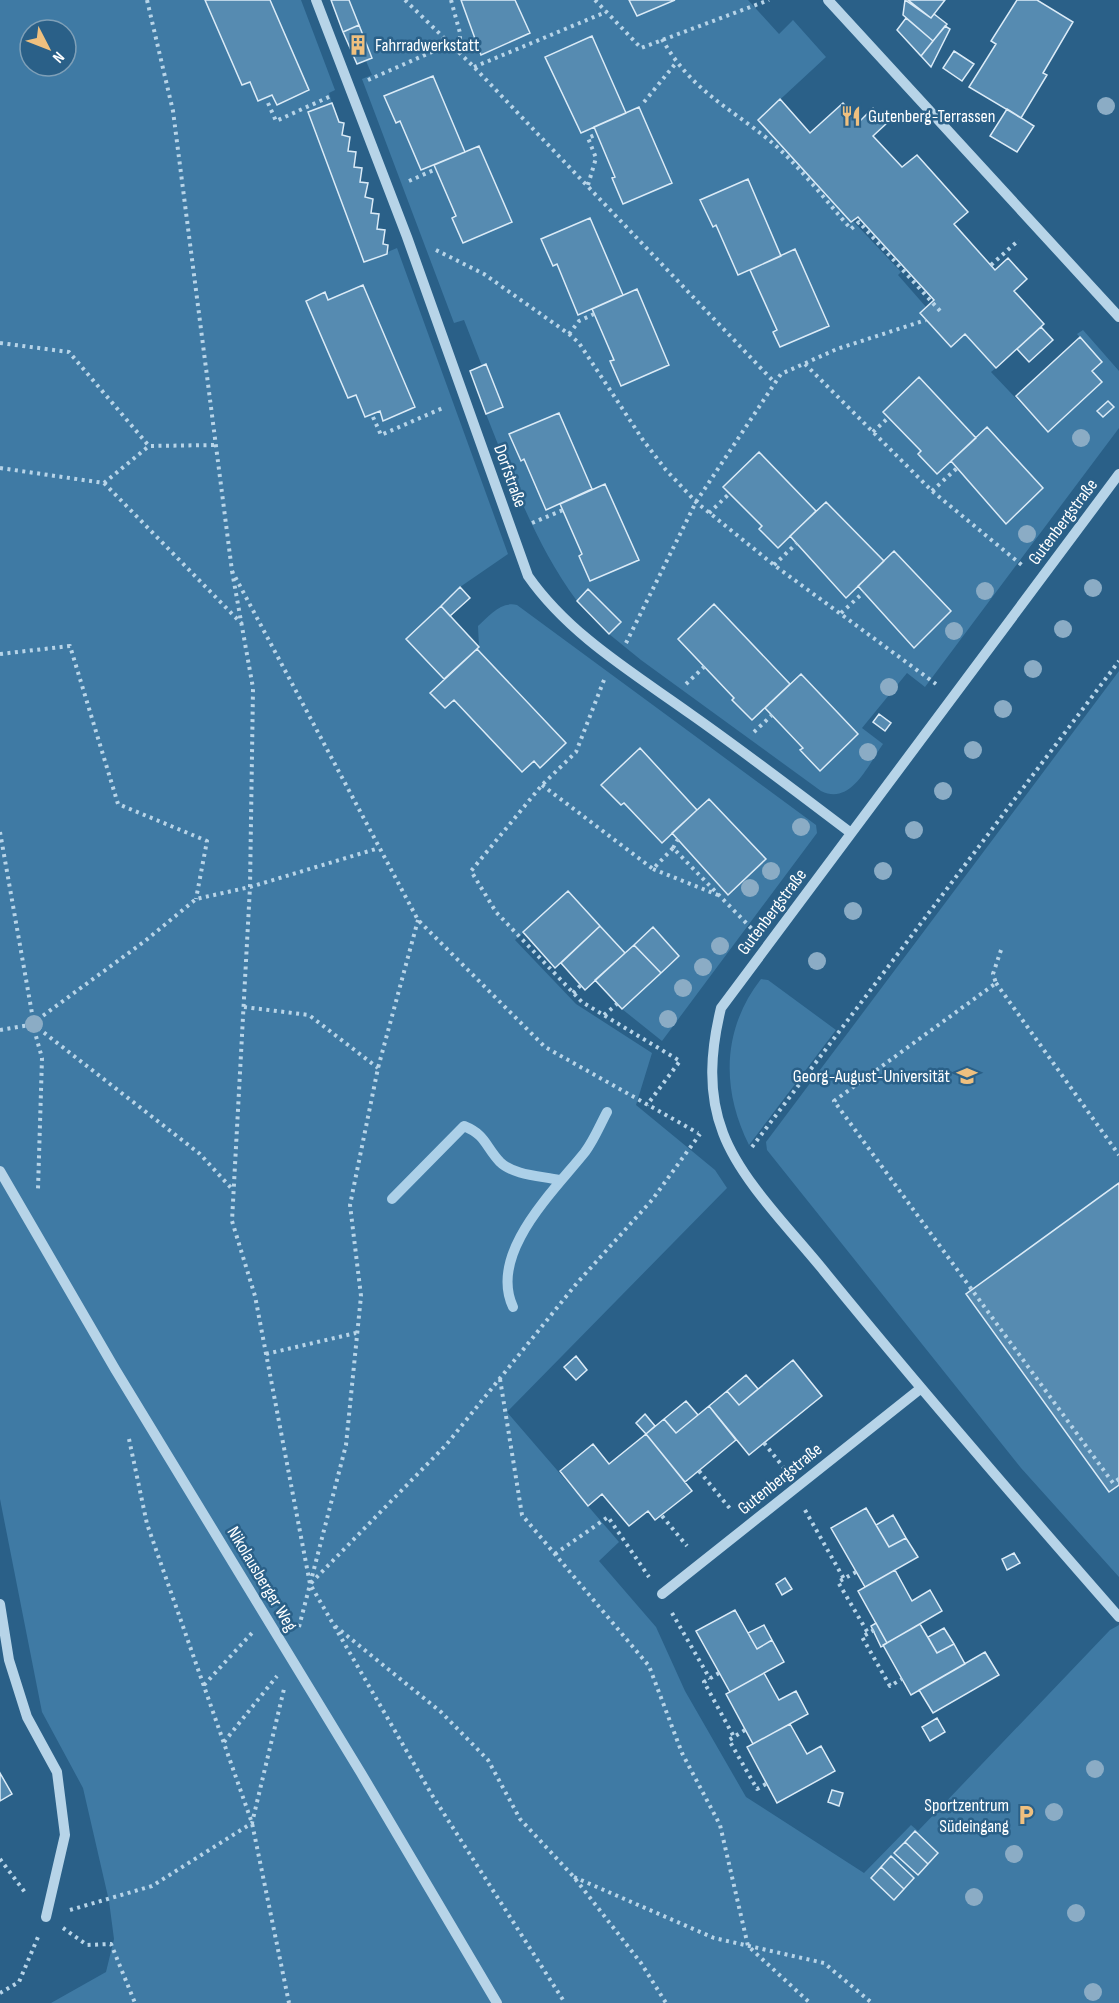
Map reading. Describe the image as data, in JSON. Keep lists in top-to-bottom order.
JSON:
{
  "streets": {
    "street": ["Dorfstraße", "Gutenbergstraße", "Nikolausberger Weg"]
  },
  "crossings": [
    ["Dorfstraße", "Gutenbergstraße"]
  ],
  "places": {
    "building": ["Fahrradwerkstatt"],
    "restaurant": ["Gutenberg-Terrassen"],
    "school or university": ["Georg-August-Universität"],
    "parking": ["Sportzentrum Südeingang"]
  },
  "north": "bottom right"
}
